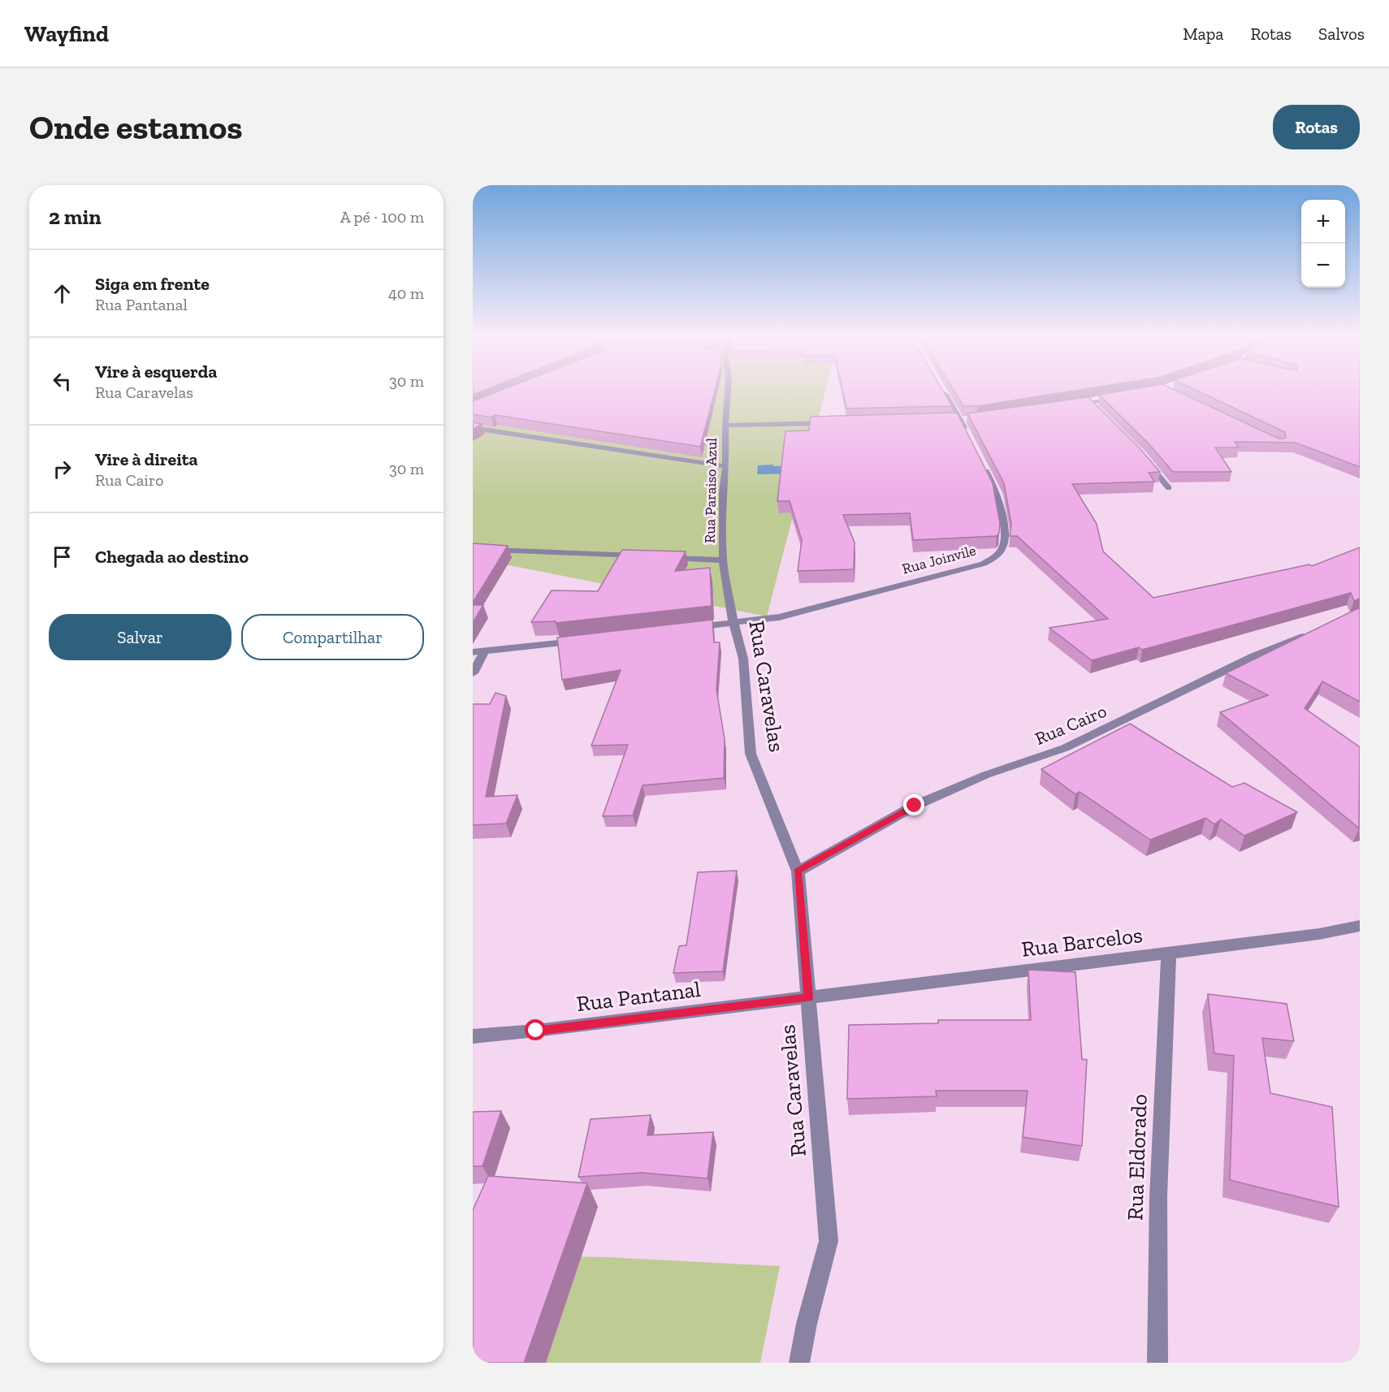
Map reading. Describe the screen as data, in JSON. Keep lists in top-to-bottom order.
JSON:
{
  "streets": {
    "street": [
      "Rua Paraiso Azul",
      "Rua Joinvile",
      "Rua Caravelas",
      "Rua Cairo",
      "Rua Barcelos",
      "Rua Pantanal",
      "Rua Eldorado"
    ]
  },
  "crossings": [
    ["Rua Paraiso Azul", "Rua Caravelas"],
    ["Rua Joinvile", "Rua Caravelas"],
    ["Rua Caravelas", "Rua Cairo"],
    ["Rua Caravelas", "Rua Barcelos"],
    ["Rua Caravelas", "Rua Pantanal"],
    ["Rua Barcelos", "Rua Pantanal"],
    ["Rua Barcelos", "Rua Eldorado"]
  ],
  "page": {
    "header": "Wayfind",
    "nav": ["Mapa", "Rotas", "Salvos"],
    "buttons": [
      "Rotas",
      ["Salvar", "Compartilhar"]
    ],
    "title": "Onde estamos",
    "heading": ["2 min", "A pé · 100 m"],
    "map_buttons": ["+", "−"],
    "list": [
      ["Siga em frente", "Rua Pantanal", "40 m"],
      ["Vire à esquerda", "Rua Caravelas", "30 m"],
      ["Vire à direita", "Rua Cairo", "30 m"],
      "Chegada ao destino"
    ]
  }
}
